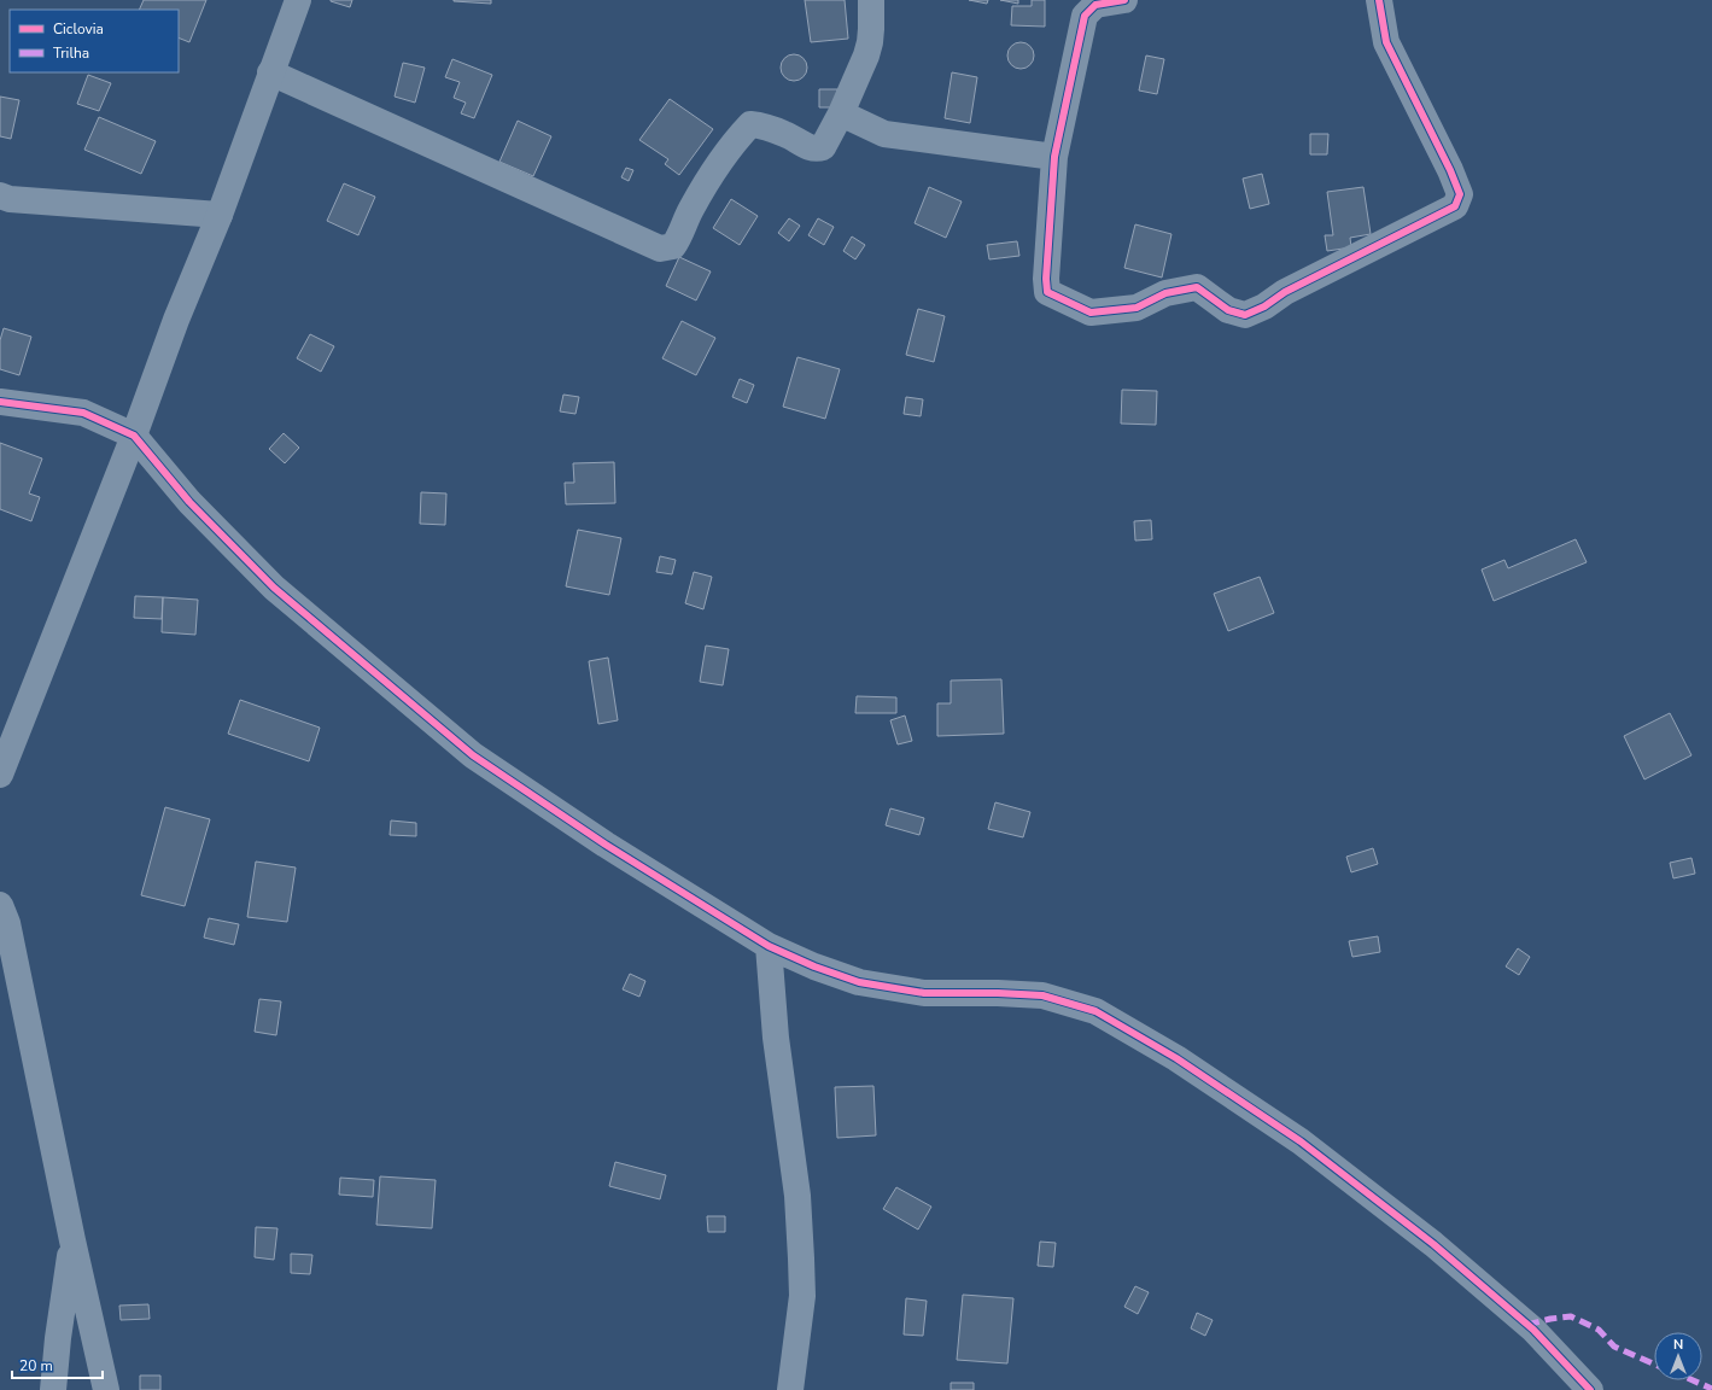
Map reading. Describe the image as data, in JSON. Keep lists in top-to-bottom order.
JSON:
{
  "legend": ["Ciclovia", "Trilha"],
  "scale_bar": "20 m",
  "north": "top"
}
